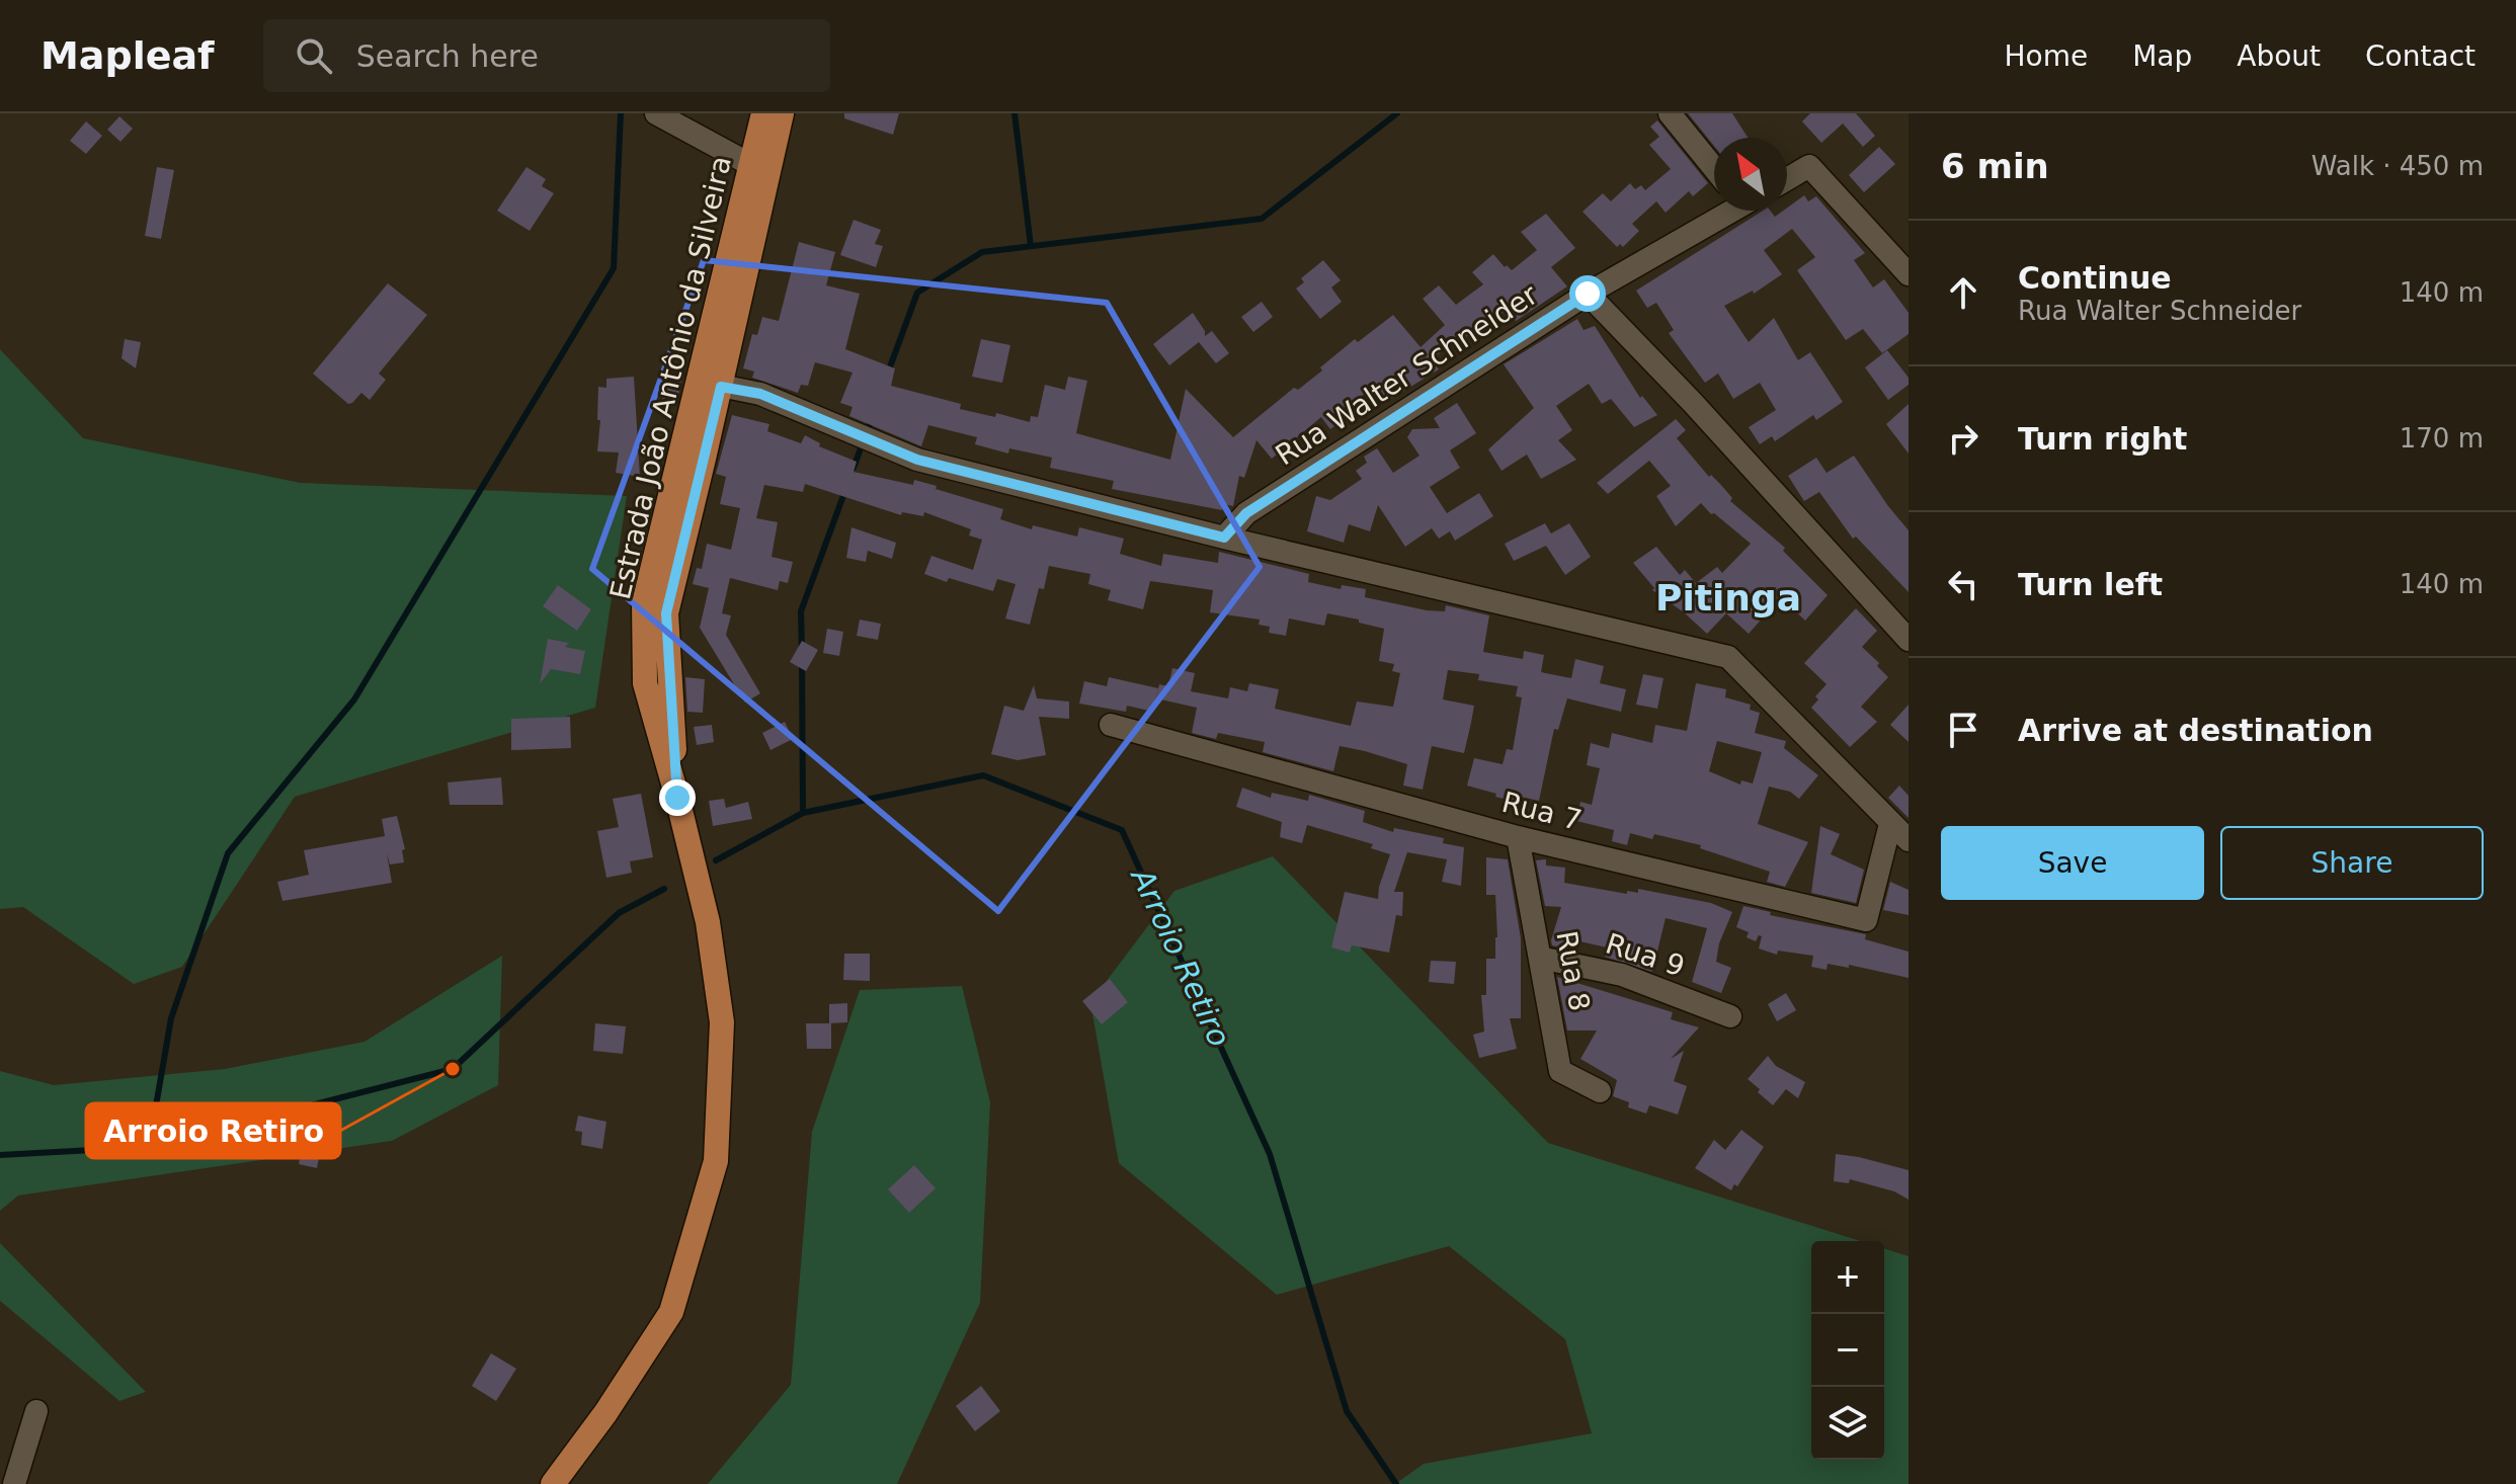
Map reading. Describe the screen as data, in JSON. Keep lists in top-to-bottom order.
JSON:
{
  "streets": {
    "main road": ["Estrada João Antônio da Silveira"],
    "street": [
      "Rua Walter Schneider",
      "Rua 7",
      "Rua 9",
      "Rua 8"
    ]
  },
  "crossings": [
    ["Rua 7", "Rua 8"],
    ["Rua 9", "Rua 8"]
  ],
  "districts": ["Pitinga"],
  "water": ["Arroio Retiro"],
  "places": ["Arroio Retiro"],
  "north": "top left",
  "page": {
    "header": "Mapleaf",
    "search": "Search here",
    "nav": [
      "Home",
      "Map",
      "About",
      "Contact"
    ],
    "heading": ["6 min", "Walk · 450 m"],
    "list": [
      ["Continue", "Rua Walter Schneider", "140 m"],
      ["Turn right", "170 m"],
      ["Turn left", "140 m"],
      "Arrive at destination"
    ],
    "buttons": ["Save", "Share"],
    "map_buttons": ["+", "−"]
  }
}
